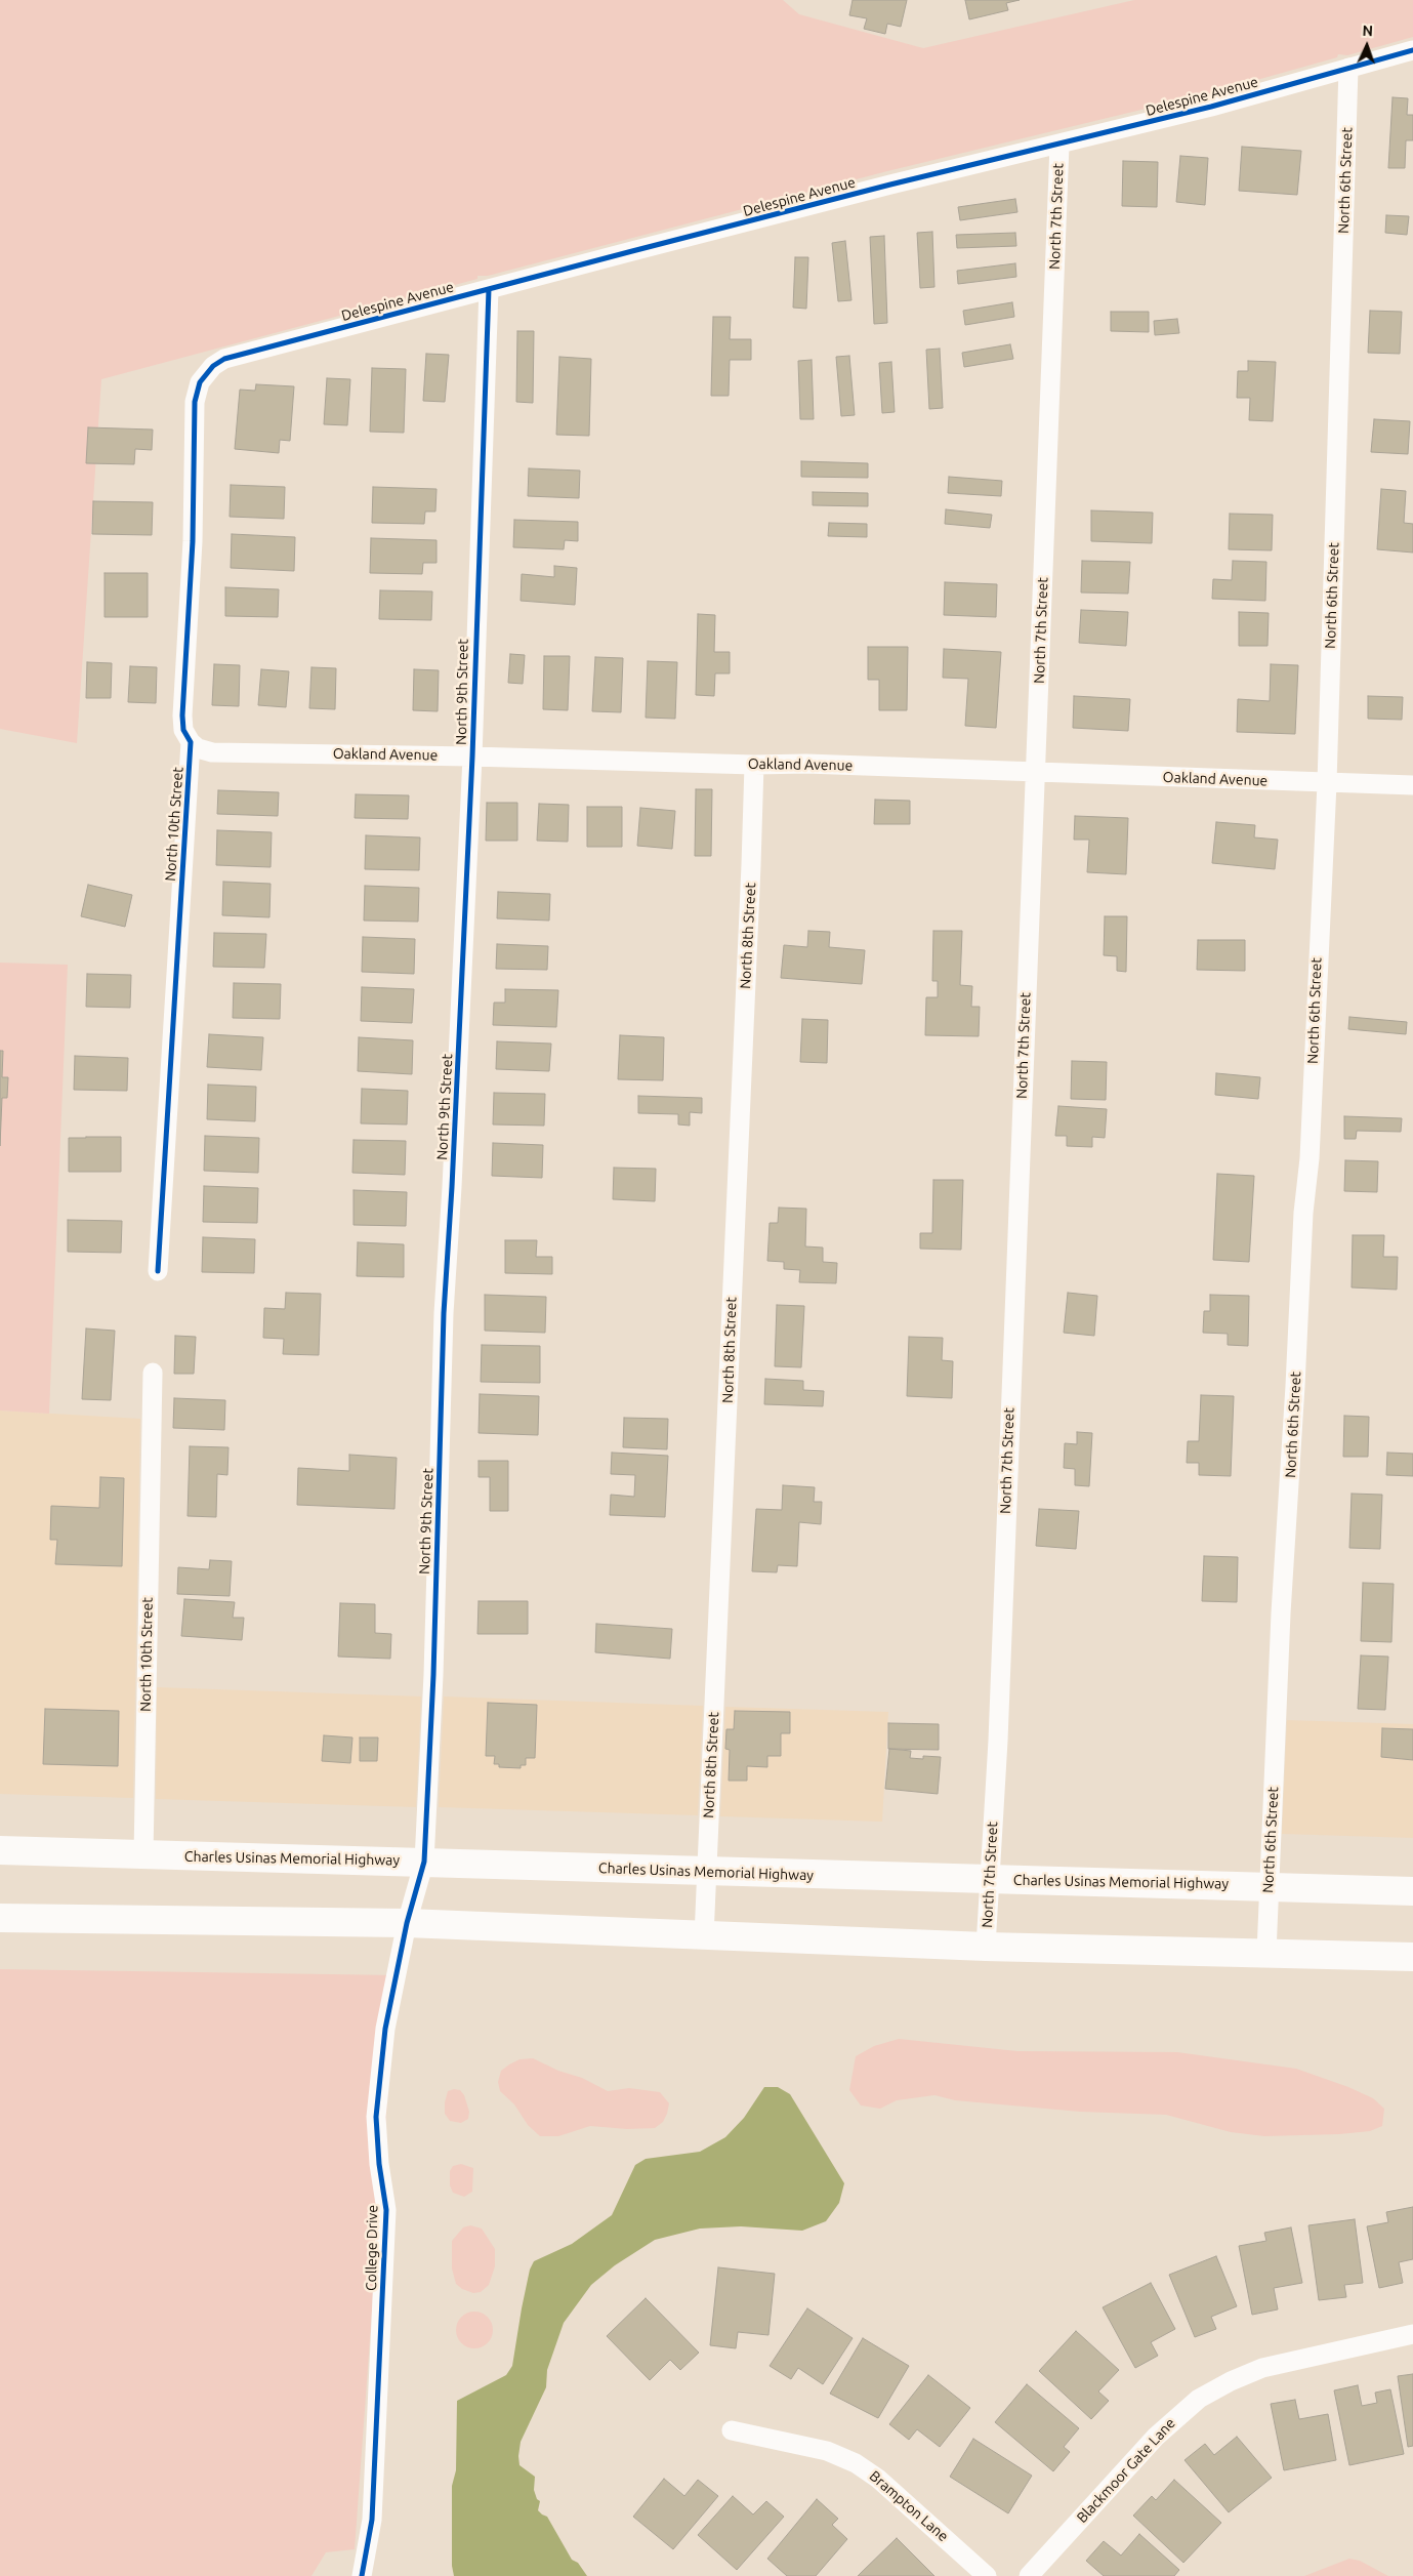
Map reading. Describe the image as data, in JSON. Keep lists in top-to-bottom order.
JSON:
{
  "streets": {
    "highway": ["Charles Usinas Memorial Highway"],
    "street": [
      "Delespine Avenue",
      "North 6th Street",
      "North 7th Street",
      "North 9th Street",
      "Oakland Avenue",
      "North 10th Street",
      "North 8th Street",
      "College Drive",
      "Blackmoor Gate Lane",
      "Brampton Lane"
    ]
  },
  "crossings": [
    ["Delespine Avenue", "North 6th Street"],
    ["Delespine Avenue", "North 7th Street"],
    ["Delespine Avenue", "North 9th Street"],
    ["Delespine Avenue", "North 10th Street"],
    ["North 6th Street", "Oakland Avenue"],
    ["North 6th Street", "Charles Usinas Memorial Highway"],
    ["North 7th Street", "Oakland Avenue"],
    ["North 7th Street", "Charles Usinas Memorial Highway"],
    ["North 9th Street", "Oakland Avenue"],
    ["North 9th Street", "Charles Usinas Memorial Highway"],
    ["North 9th Street", "College Drive"],
    ["Oakland Avenue", "North 10th Street"],
    ["Oakland Avenue", "North 8th Street"],
    ["North 10th Street", "Charles Usinas Memorial Highway"],
    ["North 8th Street", "Charles Usinas Memorial Highway"]
  ],
  "north": "top"
}
